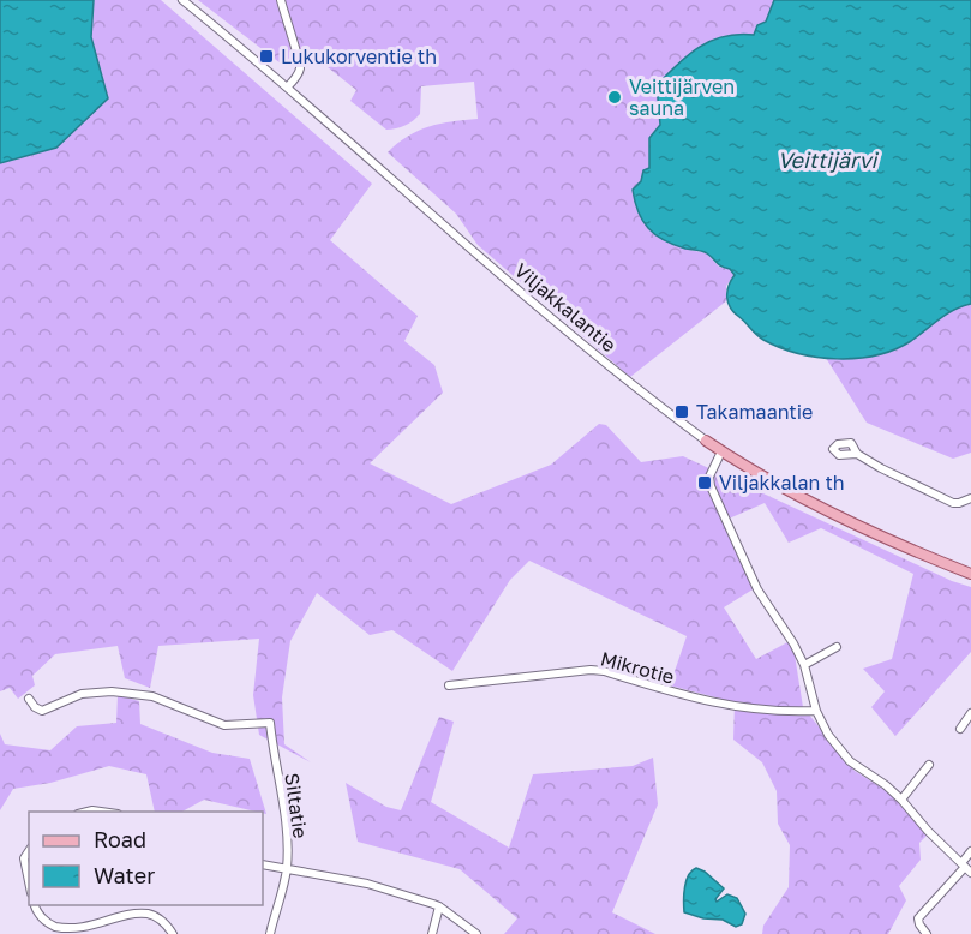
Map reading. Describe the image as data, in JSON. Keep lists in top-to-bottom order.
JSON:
{
  "streets": {
    "main road": ["Viljakkalantie"],
    "street": ["Mikrotie", "Siltatie"]
  },
  "water": ["Veittijärvi"],
  "places": {
    "transit": ["Lukukorventie th", "Takamaantie", "Viljakkalan th"],
    "other": ["Veittijärven sauna"]
  },
  "legend": ["Road", "Water"]
}
